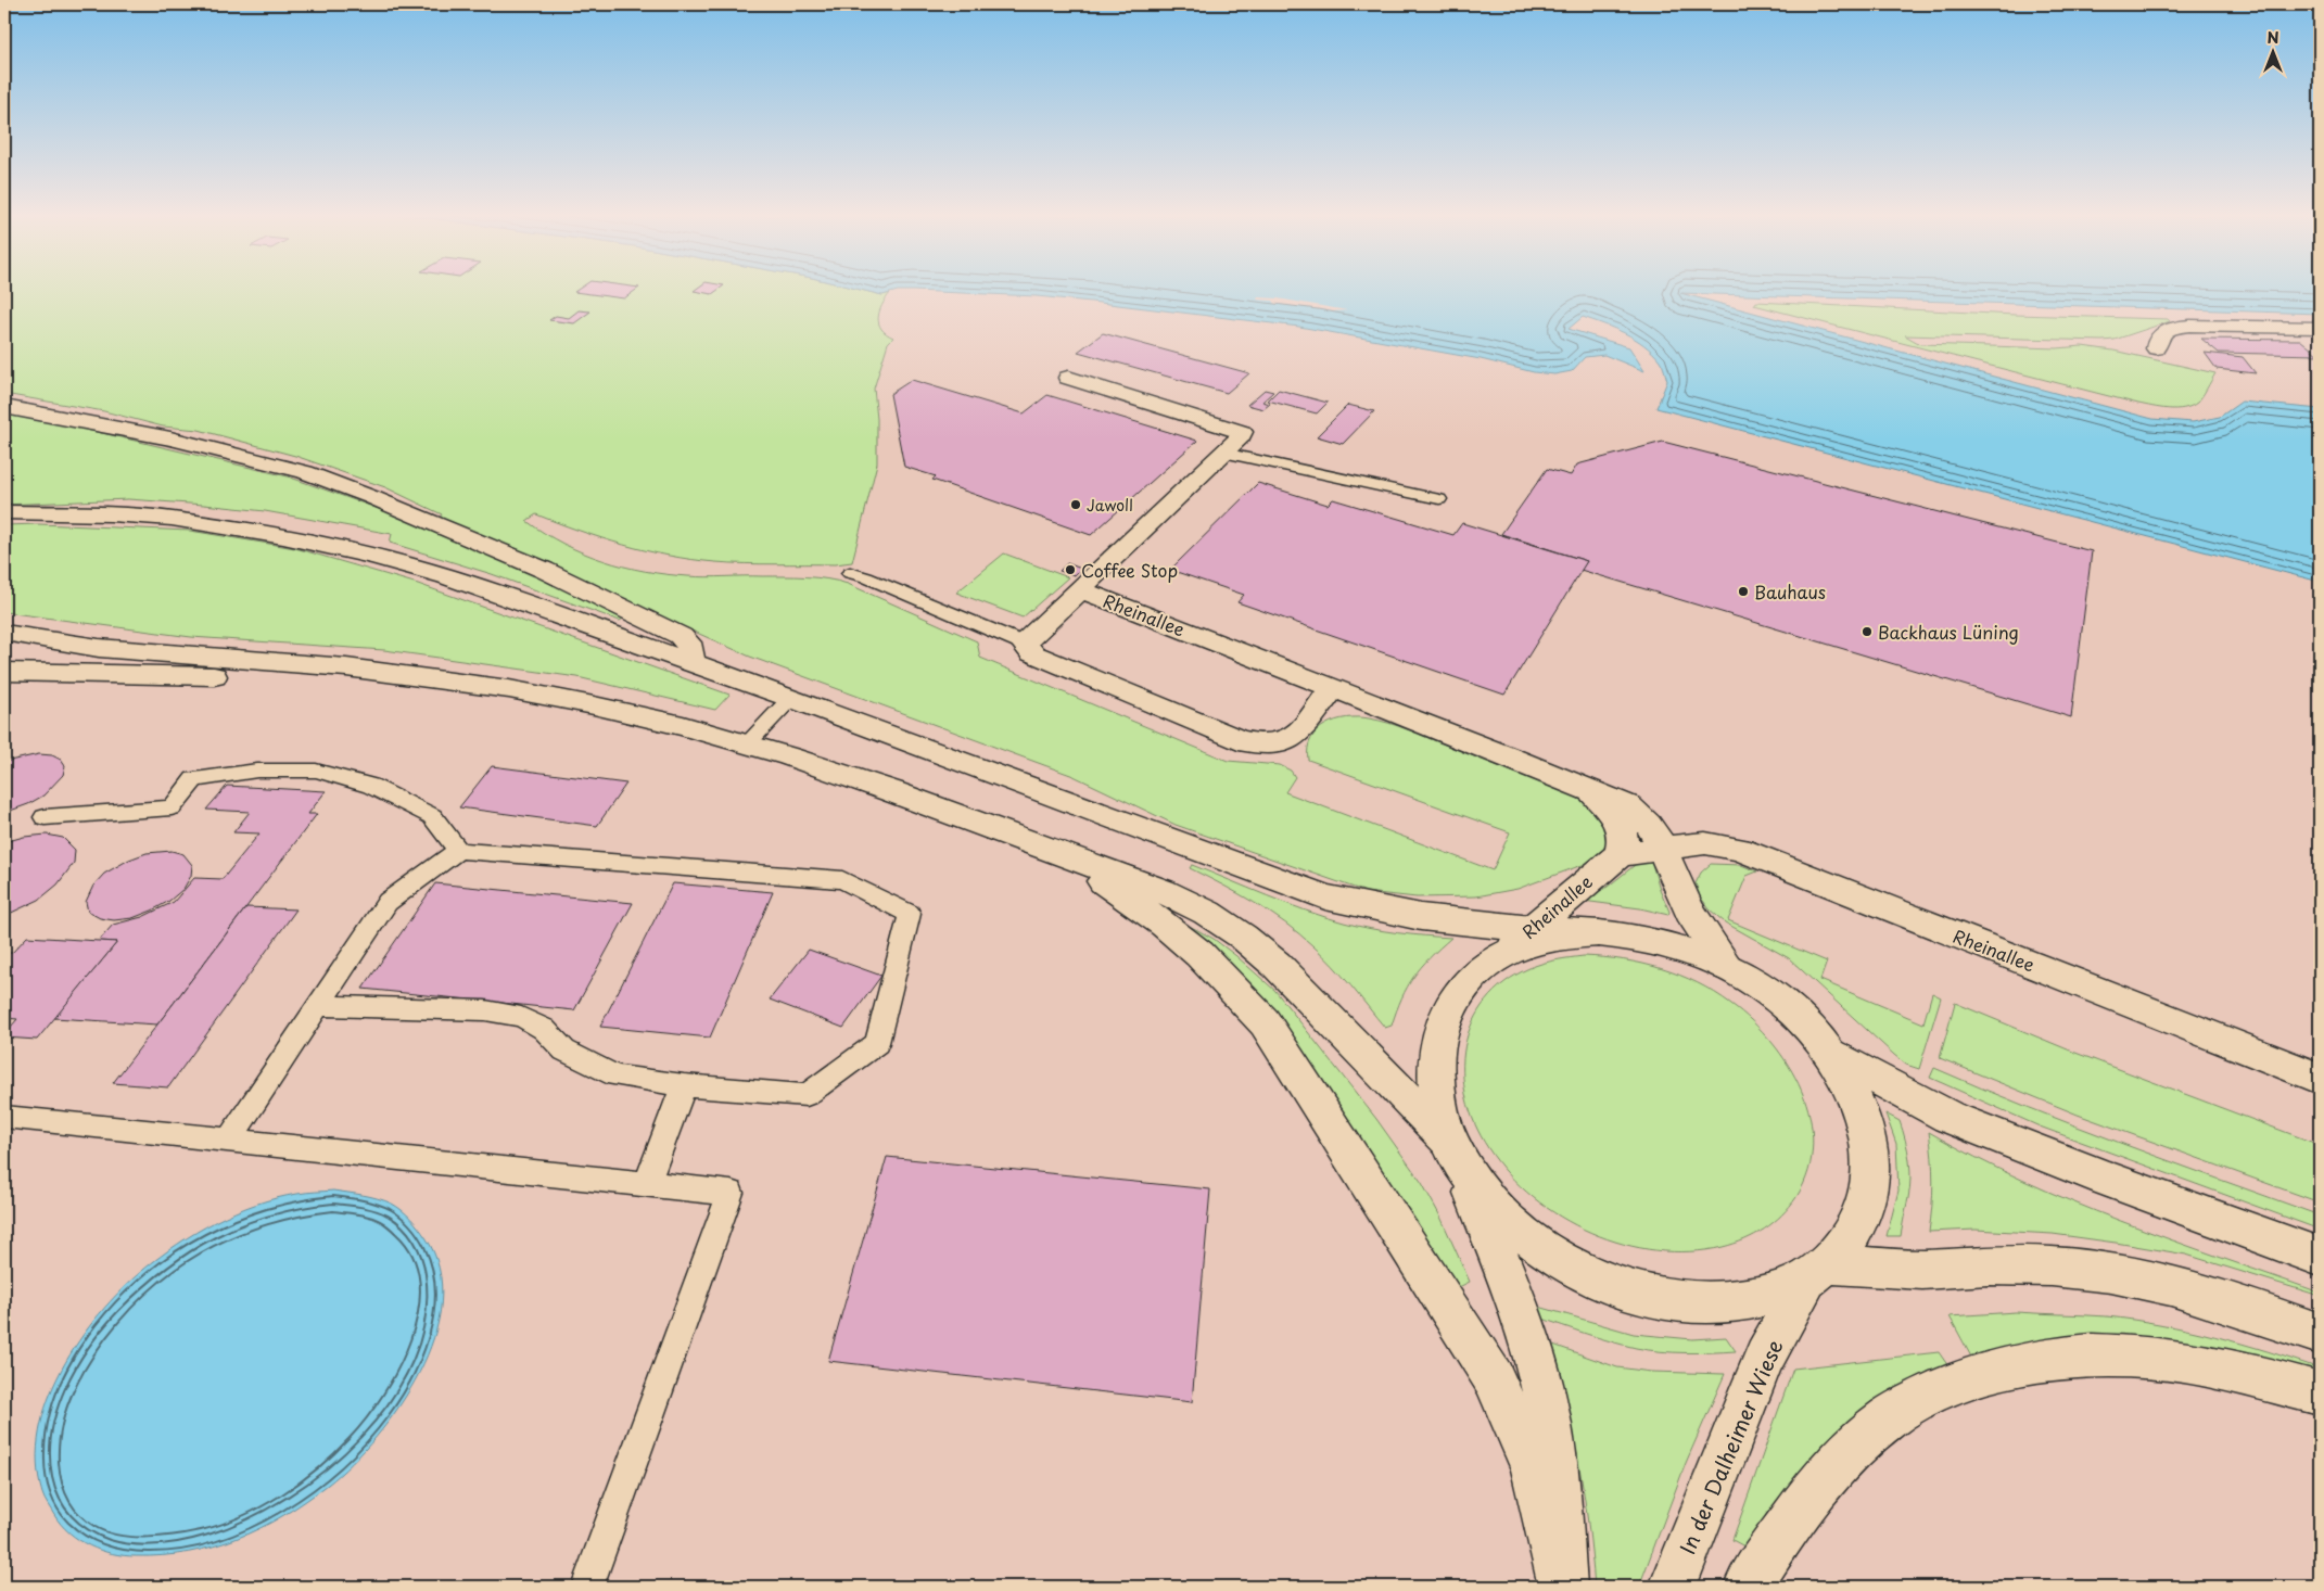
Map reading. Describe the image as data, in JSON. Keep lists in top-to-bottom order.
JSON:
{
  "streets": {
    "main road": ["Rheinallee", "In der Dalheimer Wiese"]
  },
  "places": [
    "Jawoll",
    "Coffee Stop",
    "Bauhaus",
    "Backhaus Lüning"
  ],
  "north": "top"
}
